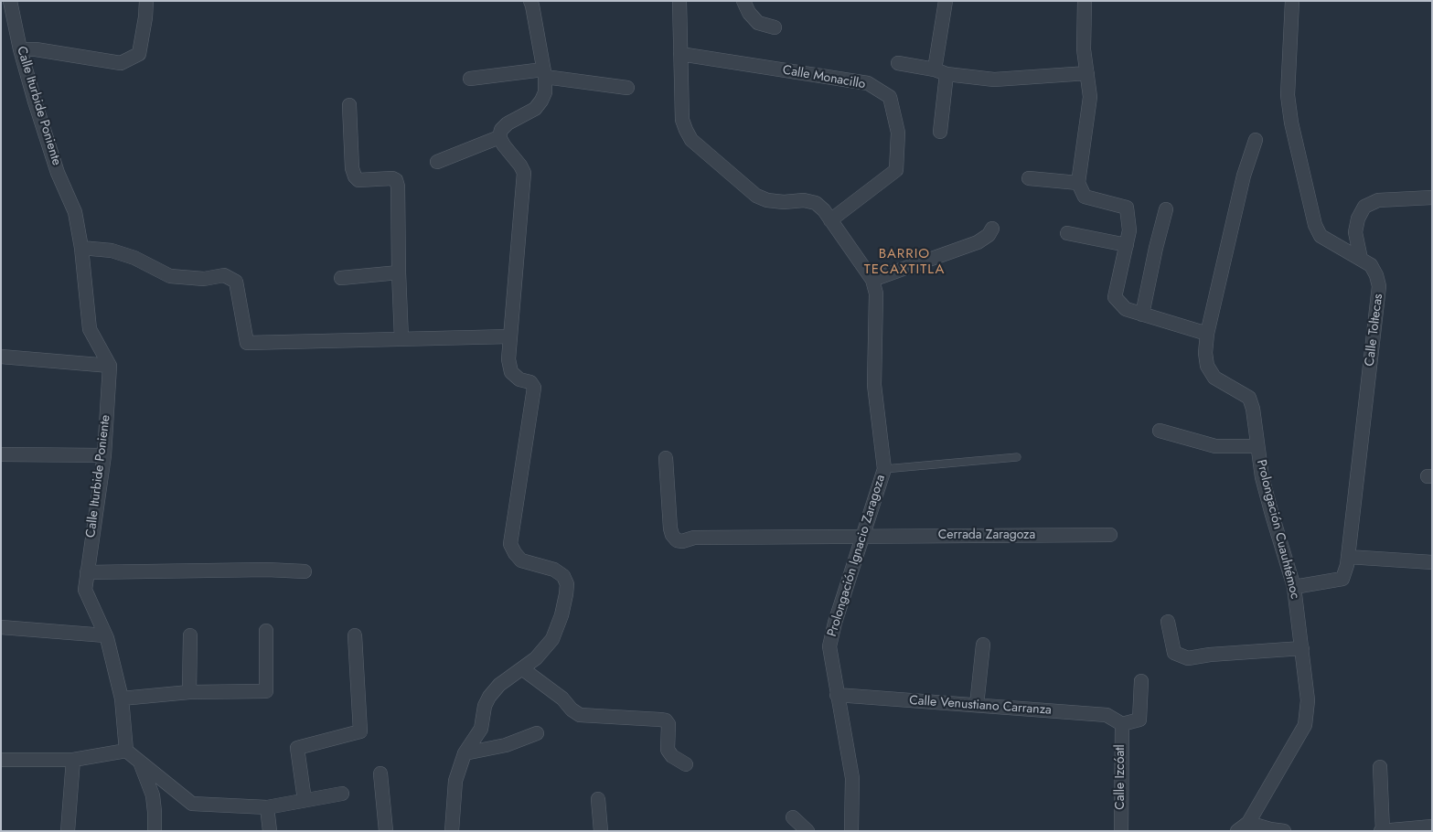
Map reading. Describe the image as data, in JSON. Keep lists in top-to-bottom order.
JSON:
{
  "streets": {
    "street": [
      "Calle Monacillo",
      "Calle Iturbide Poniente",
      "Calle Toltecas",
      "Prolongación Cuauhtémoc",
      "Cerrada Zaragoza",
      "Prolongación Ignacio Zaragoza",
      "Calle Venustiano Carranza",
      "Calle Izcóatl"
    ]
  },
  "crossings": [
    ["Calle Monacillo", "Prolongación Ignacio Zaragoza"],
    ["Calle Toltecas", "Prolongación Cuauhtémoc"],
    ["Cerrada Zaragoza", "Prolongación Ignacio Zaragoza"],
    ["Prolongación Ignacio Zaragoza", "Calle Venustiano Carranza"],
    ["Calle Venustiano Carranza", "Calle Izcóatl"]
  ],
  "districts": ["BARRIO TECAXTITLA"]
}
